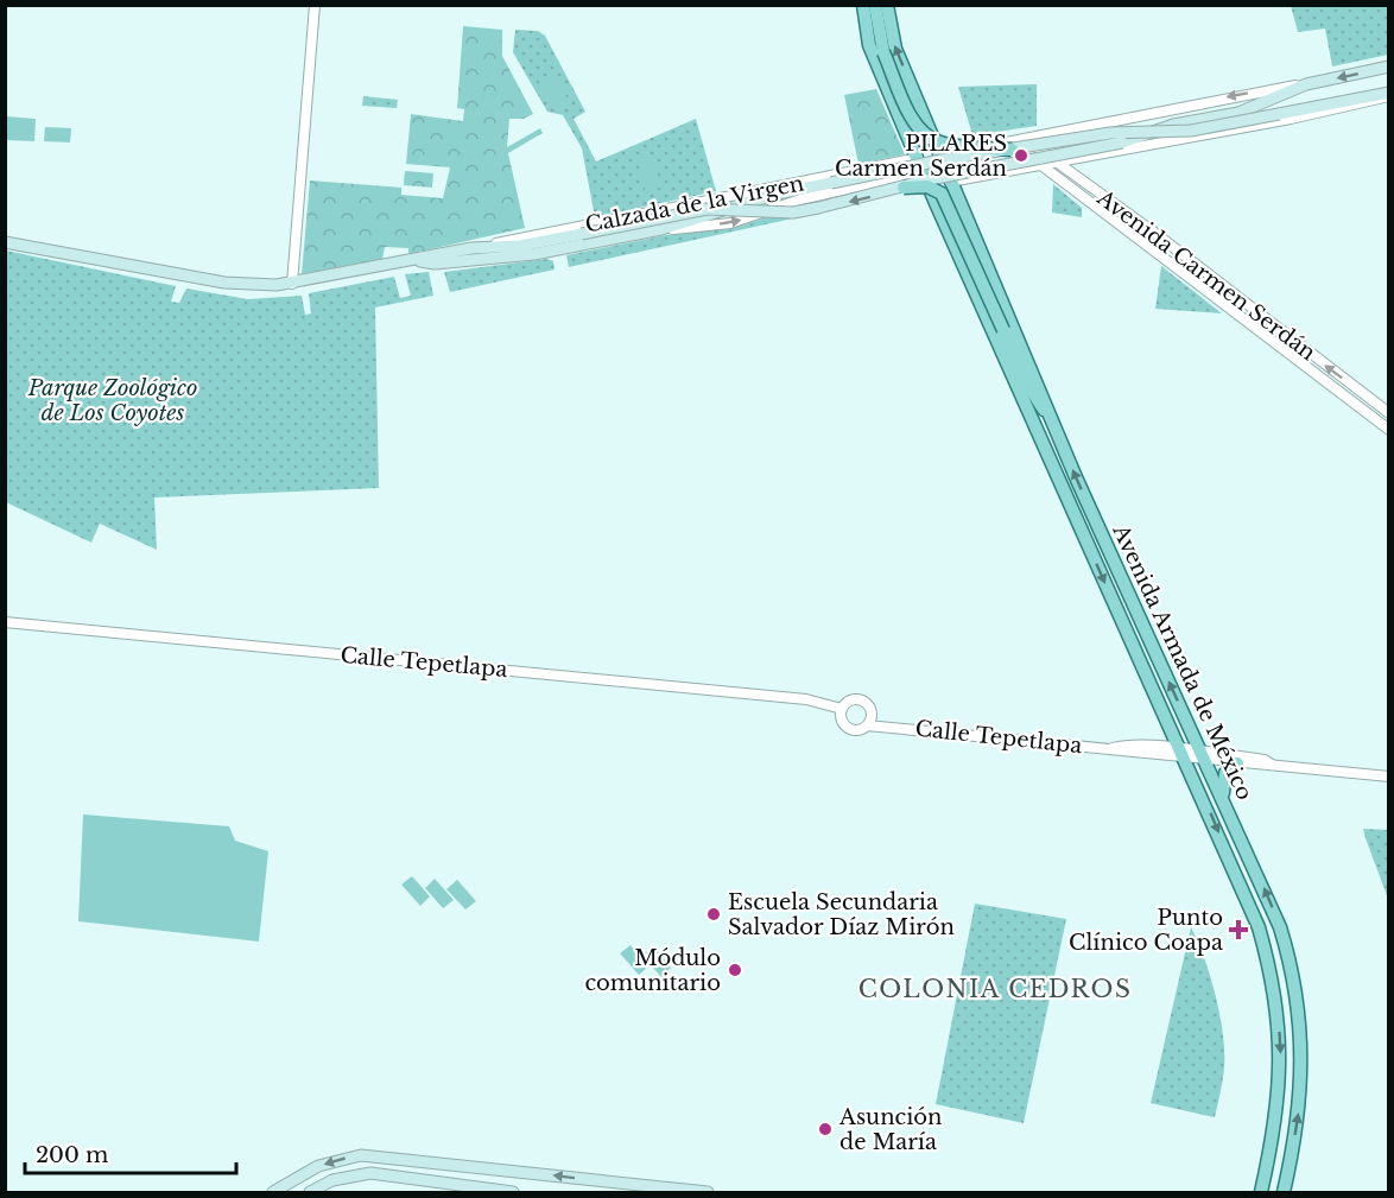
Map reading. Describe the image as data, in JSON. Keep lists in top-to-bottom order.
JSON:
{
  "streets": {
    "main road": ["Calzada de la Virgen", "Avenida Armada de México"],
    "street": ["Avenida Carmen Serdán", "Calle Tepetlapa"]
  },
  "crossings": [
    ["Calzada de la Virgen", "Avenida Carmen Serdán"],
    ["Calzada de la Virgen", "Avenida Armada de México"],
    ["Calle Tepetlapa", "Avenida Armada de México"]
  ],
  "districts": ["COLONIA CEDROS"],
  "parks": ["Parque Zoológico de Los Coyotes"],
  "places": {
    "other": [
      "PILARES Carmen Serdán",
      "Escuela Secundaria Salvador Díaz Mirón",
      "Módulo comunitario",
      "Asunción de María"
    ],
    "health": ["Punto Clínico Coapa"]
  },
  "scale_bar": "200 m"
}
